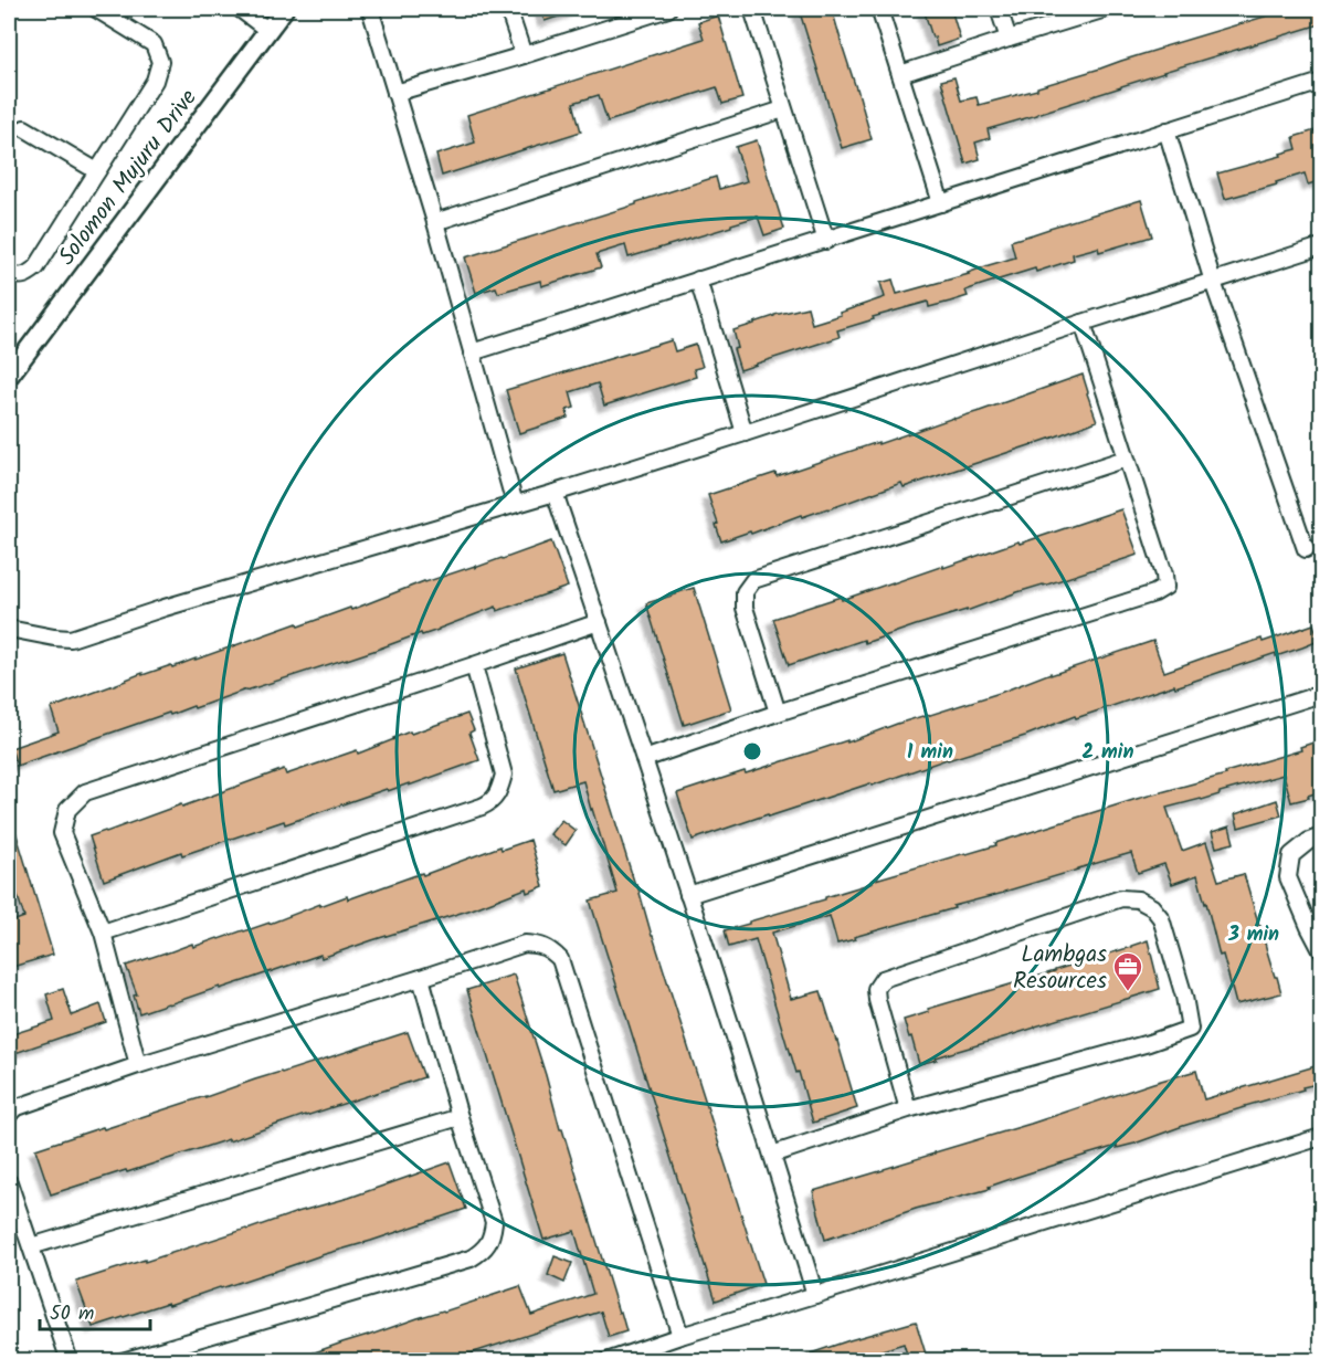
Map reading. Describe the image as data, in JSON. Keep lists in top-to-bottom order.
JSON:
{
  "streets": {
    "street": ["Solomon Mujuru Drive"]
  },
  "places": {
    "office": ["Lambgas Resources"]
  },
  "scale_bar": "50 m",
  "rings": ["1 min", "2 min", "3 min"]
}
